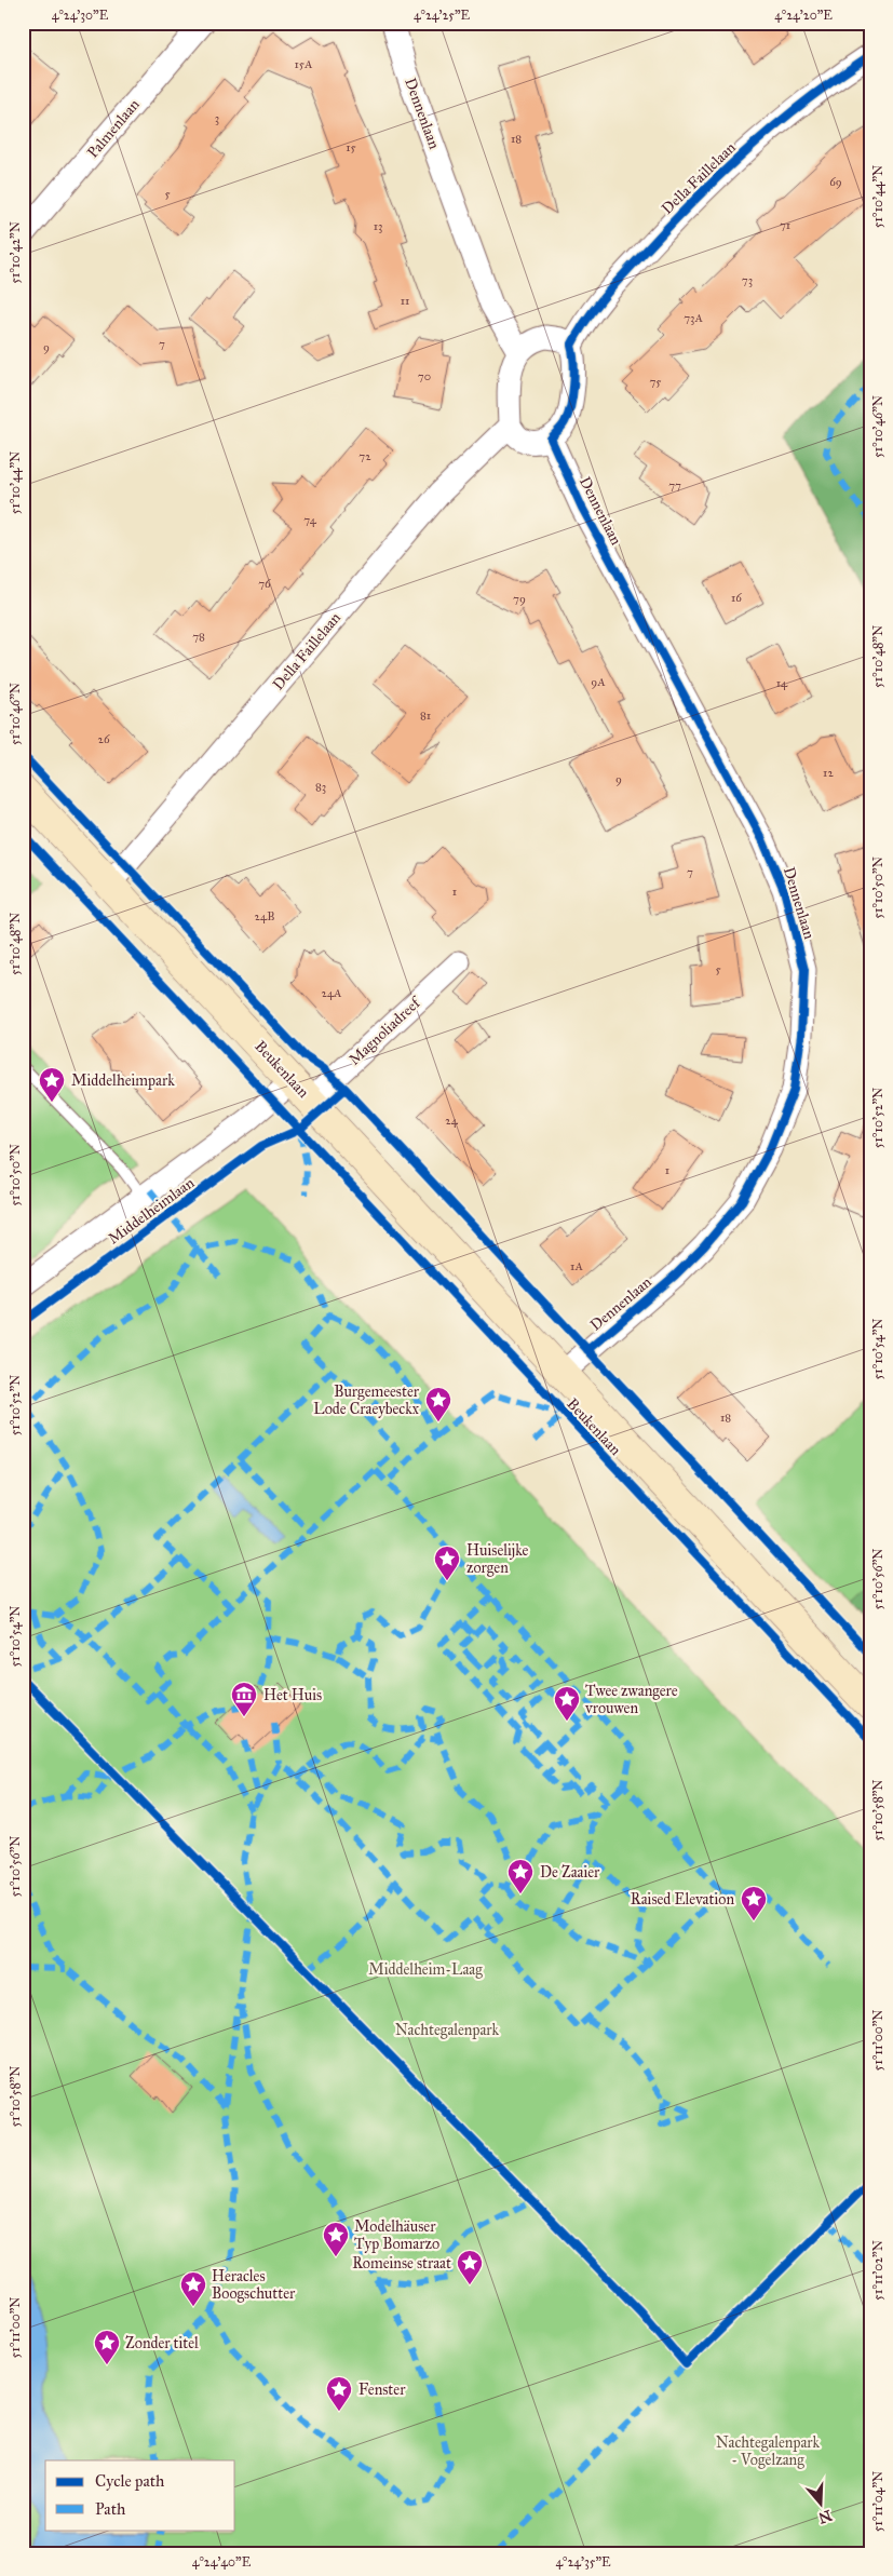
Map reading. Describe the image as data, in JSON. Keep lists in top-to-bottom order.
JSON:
{
  "streets": {
    "street": [
      "Dennenlaan",
      "Palmenlaan",
      "Della Faillelaan",
      "Magnoliadreef",
      "Beukenlaan",
      "Middelheimlaan"
    ]
  },
  "crossings": [
    ["Dennenlaan", "Della Faillelaan"],
    ["Dennenlaan", "Beukenlaan"],
    ["Della Faillelaan", "Beukenlaan"],
    ["Magnoliadreef", "Beukenlaan"],
    ["Magnoliadreef", "Middelheimlaan"],
    ["Beukenlaan", "Middelheimlaan"]
  ],
  "parks": ["Middelheim-Laag", "Nachtegalenpark", "Nachtegalenpark - Vogelzang"],
  "places": {
    "place": [
      "Middelheimpark",
      "Burgemeester Lode Craeybeckx",
      "Huiselijke zorgen",
      "Twee zwangere vrouwen",
      "De Zaaier",
      "Raised Elevation",
      "Modelhäuser Typ Bomarzo",
      "Romeinse straat",
      "Heracles Boogschutter",
      "Zonder titel",
      "Fenster"
    ],
    "museum": ["Het Huis"]
  },
  "house_numbers": [
    "15A",
    "3",
    "18",
    "15",
    "69",
    "5",
    "71",
    "13",
    "73",
    "11",
    "73A",
    "7",
    "9",
    "70",
    "75",
    "72",
    "77",
    "74",
    "76",
    "16",
    "79",
    "78",
    "9A",
    "14",
    "81",
    "26",
    "12",
    "9",
    "83",
    "7",
    "1",
    "24B",
    "5",
    "24A",
    "24",
    "1",
    "1A",
    "18"
  ],
  "legend": ["Cycle path", "Path"],
  "north": "bottom",
  "coordinates": [
    "4°24'30\"E",
    "4°24'25\"E",
    "4°24'20\"E",
    "51°10'44\"N",
    "51°10'42\"N",
    "51°10'46\"N",
    "51°10'48\"N",
    "51°10'50\"N",
    "51°10'52\"N",
    "51°10'54\"N",
    "51°10'56\"N",
    "51°10'58\"N",
    "51°11'00\"N",
    "51°11'02\"N",
    "51°11'04\"N",
    "4°24'40\"E",
    "4°24'35\"E"
  ]
}
